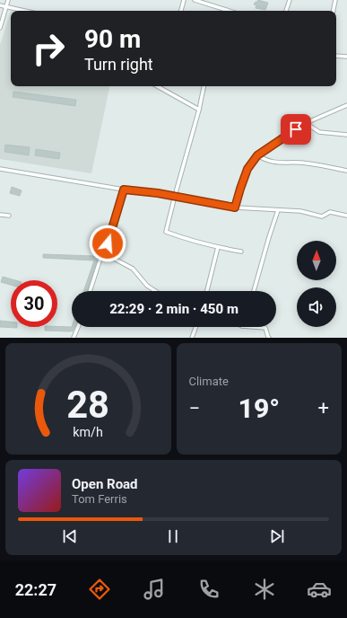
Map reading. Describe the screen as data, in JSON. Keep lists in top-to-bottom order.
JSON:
{
  "north": "top",
  "page": {
    "turn": ["90 m", "Turn right"],
    "limit": "30",
    "trip": "22:29 · 2 min · 450 m",
    "tile": "Climate",
    "heat": ["−", "19°", "+"],
    "song": ["Open Road", "Tom Ferris"],
    "tabs": "22:27",
    "gauge": ["28", "km/h"]
  }
}
